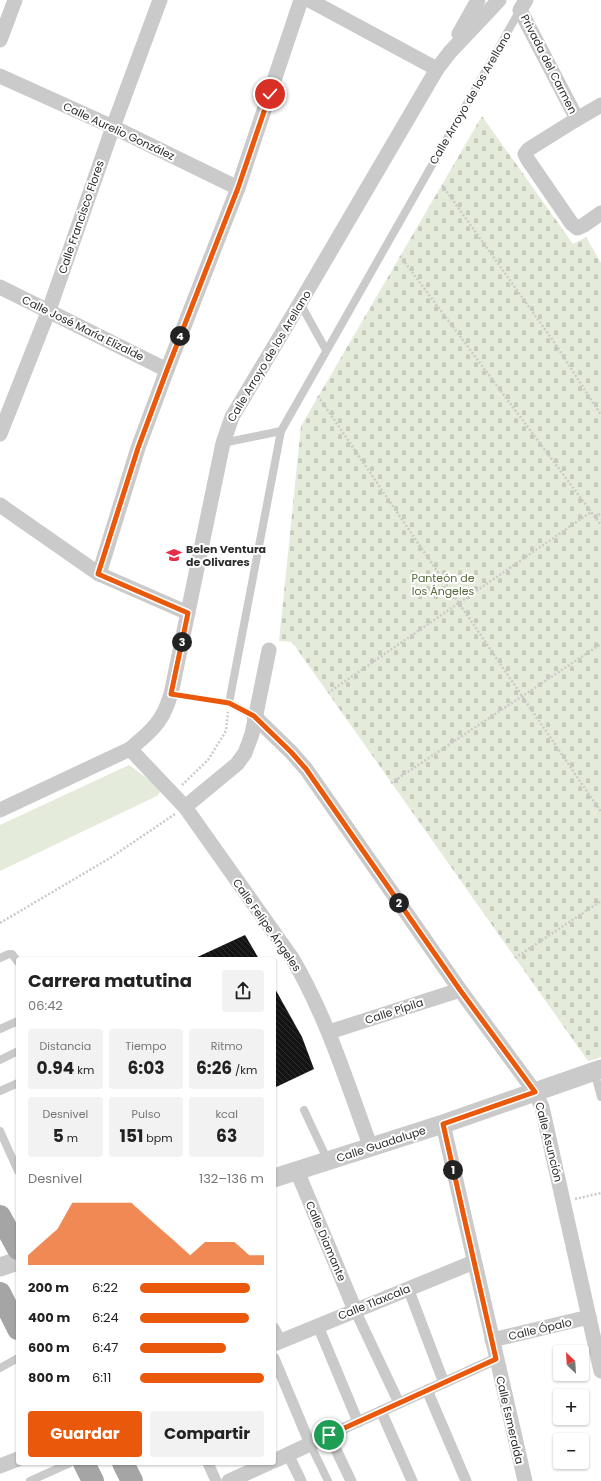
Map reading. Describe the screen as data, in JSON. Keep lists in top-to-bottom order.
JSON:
{
  "streets": {
    "street": [
      "Privada del Carmen",
      "Calle Arroyo de los Arellano",
      "Calle Aurelio González",
      "Calle Francisco Flores",
      "Calle José María Elizalde",
      "Calle Felipe Ángeles",
      "Calle Pípila",
      "Calle Asunción",
      "Calle Guadalupe",
      "Calle Diamante",
      "Calle Tlaxcala",
      "Calle Ópalo",
      "Calle Esmeralda"
    ]
  },
  "crossings": [
    ["Privada del Carmen", "Calle Arroyo de los Arellano"],
    ["Calle Arroyo de los Arellano", "Calle Felipe Ángeles"],
    ["Calle Aurelio González", "Calle Francisco Flores"],
    ["Calle Francisco Flores", "Calle José María Elizalde"],
    ["Calle Felipe Ángeles", "Calle Pípila"],
    ["Calle Felipe Ángeles", "Calle Guadalupe"],
    ["Calle Pípila", "Calle Asunción"],
    ["Calle Asunción", "Calle Guadalupe"],
    ["Calle Asunción", "Calle Ópalo"],
    ["Calle Guadalupe", "Calle Diamante"],
    ["Calle Guadalupe", "Calle Esmeralda"],
    ["Calle Diamante", "Calle Tlaxcala"],
    ["Calle Tlaxcala", "Calle Esmeralda"],
    ["Calle Ópalo", "Calle Esmeralda"]
  ],
  "parks": ["Panteón de los Ángeles"],
  "places": {
    "school or university": ["Belen Ventura de Olivares"]
  },
  "north": "top left",
  "page": {
    "pins": [
      "4",
      "3",
      "2",
      "1"
    ],
    "heading": ["Carrera matutina", "06:42"],
    "stats": [
      ["Distancia", "0.94 km"],
      ["Tiempo", "6:03"],
      ["Ritmo", "6:26 /km"],
      ["Desnivel", "5 m"],
      ["Pulso", "151 bpm"],
      ["kcal", "63"]
    ],
    "chart": ["Desnivel", "132–136 m"],
    "list": [
      {
        "name": "200 m",
        "note": "6:22"
      },
      {
        "name": "400 m",
        "note": "6:24"
      },
      {
        "name": "600 m",
        "note": "6:47"
      },
      {
        "name": "800 m",
        "note": "6:11"
      }
    ],
    "map_buttons": ["+", "−"],
    "buttons": ["Guardar", "Compartir"]
  }
}
